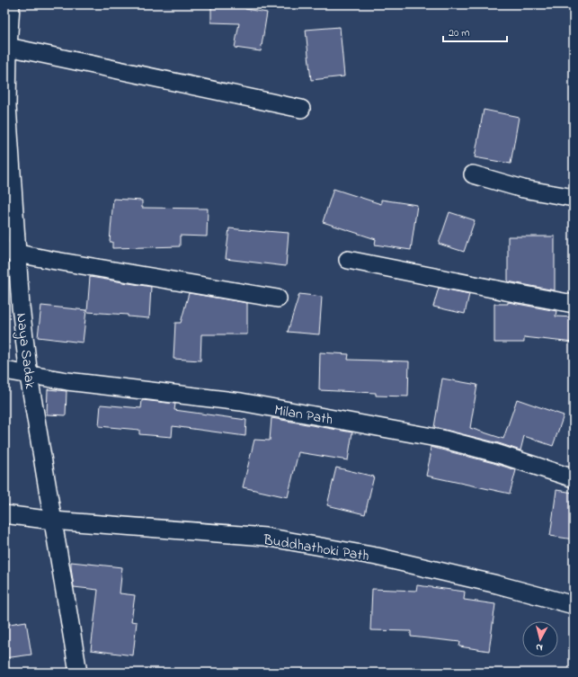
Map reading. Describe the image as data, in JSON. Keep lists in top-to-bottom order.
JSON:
{
  "streets": {
    "street": ["Naya Sadak", "Milan Path", "Buddhathoki Path"]
  },
  "crossings": [
    ["Naya Sadak", "Milan Path"],
    ["Naya Sadak", "Buddhathoki Path"]
  ],
  "scale_bar": "20 m",
  "north": "bottom"
}
